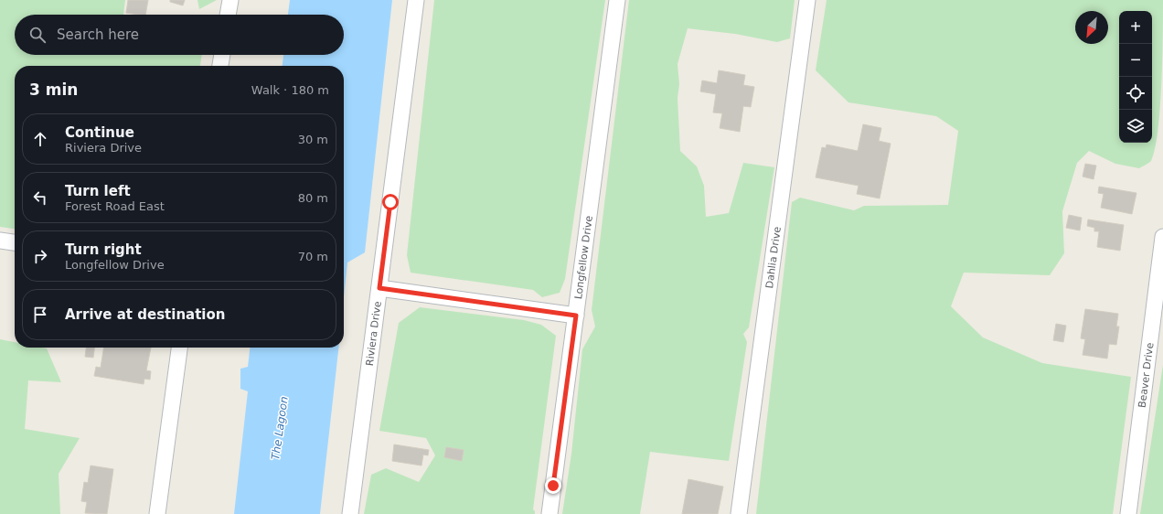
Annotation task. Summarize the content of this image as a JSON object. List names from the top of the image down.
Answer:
{
  "streets": {
    "street": [
      "Longfellow Drive",
      "Dahlia Drive",
      "Riviera Drive",
      "Beaver Drive"
    ]
  },
  "water": ["The Lagoon"],
  "north": "bottom left",
  "page": {
    "map_buttons": ["+", "−"],
    "search": "Search here",
    "heading": ["3 min", "Walk · 180 m"],
    "list": [
      ["Continue", "Riviera Drive", "30 m"],
      ["Turn left", "Forest Road East", "80 m"],
      ["Turn right", "Longfellow Drive", "70 m"],
      "Arrive at destination"
    ]
  }
}
